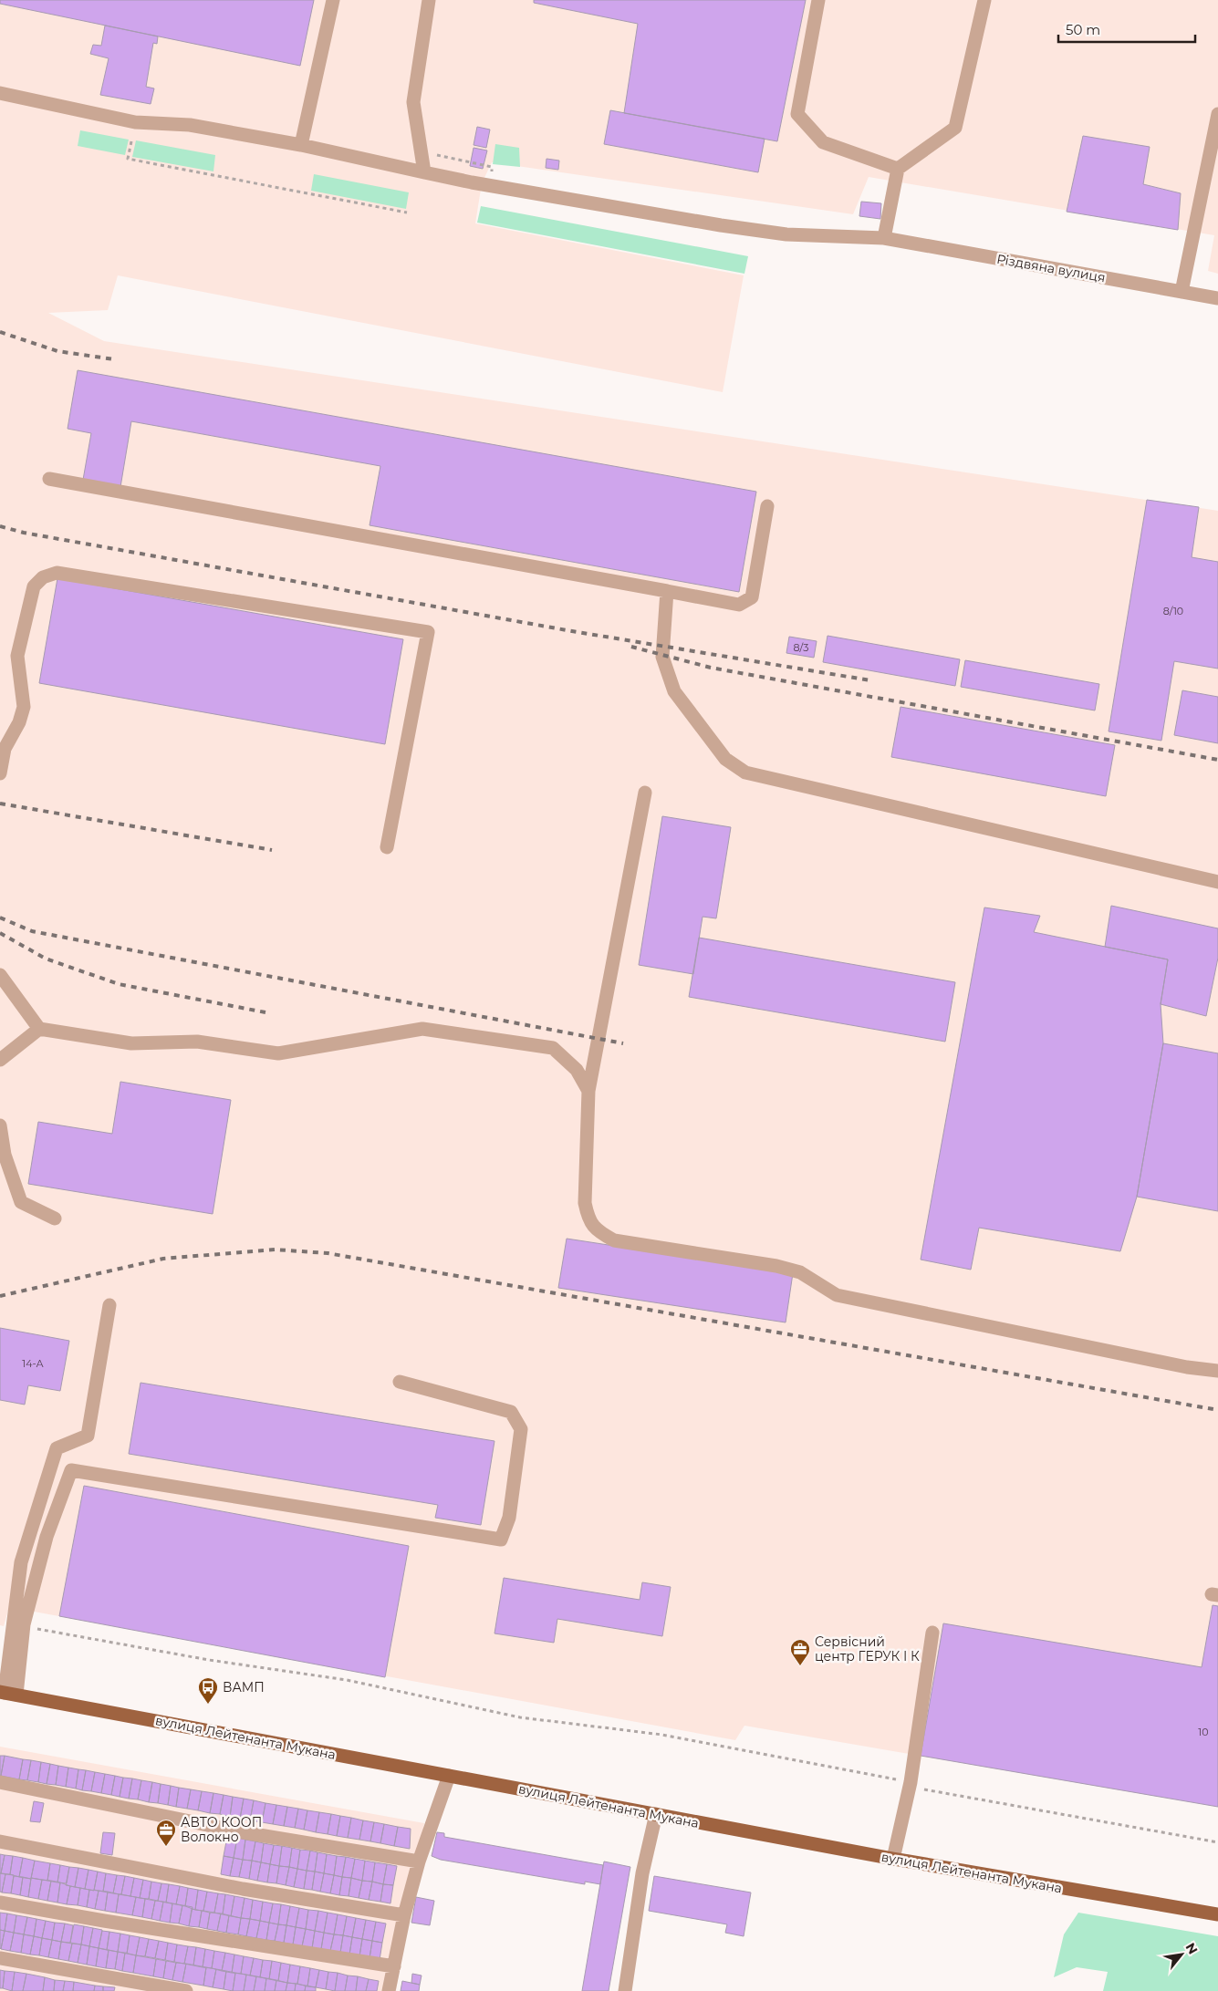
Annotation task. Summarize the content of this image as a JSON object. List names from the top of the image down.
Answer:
{
  "streets": {
    "main road": ["вулиця Лейтенанта Мукана"],
    "street": ["Різдвяна вулиця"]
  },
  "places": {
    "office": ["Сервісний центр ГЕРУК І К", "АВТО КООП Волокно"],
    "bus stop": ["ВАМП"]
  },
  "house_numbers": [
    "8/10",
    "8/3",
    "14-А",
    "10"
  ],
  "scale_bar": "50 m",
  "north": "top right"
}
